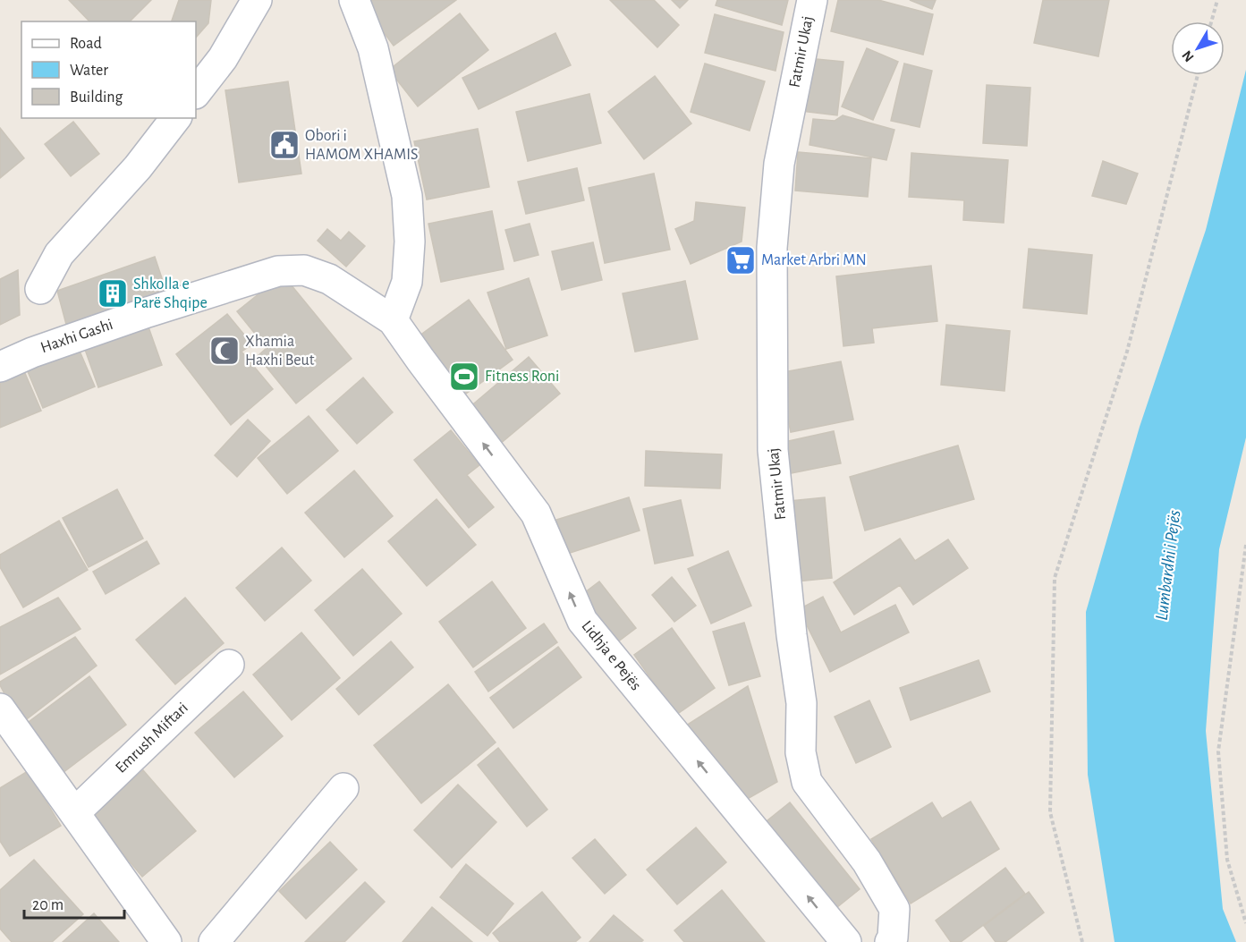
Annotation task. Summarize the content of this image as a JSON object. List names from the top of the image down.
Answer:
{
  "streets": {
    "street": [
      "Fatmir Ukaj",
      "Haxhi Gashi",
      "Lidhja e Pejës",
      "Emrush Miftari"
    ]
  },
  "crossings": [
    ["Haxhi Gashi", "Lidhja e Pejës"]
  ],
  "one_way": ["Lidhja e Pejës"],
  "water": ["Lumbardhi i Pejës"],
  "places": {
    "public building": ["Obori i HAMOM XHAMIS"],
    "supermarket": ["Market Arbri MN"],
    "building": ["Shkolla e Parë Shqipe"],
    "mosque": ["Xhamia Haxhi Beut"],
    "sports": ["Fitness Roni"]
  },
  "legend": ["Road", "Water", "Building"],
  "scale_bar": "20 m",
  "north": "bottom left"
}
